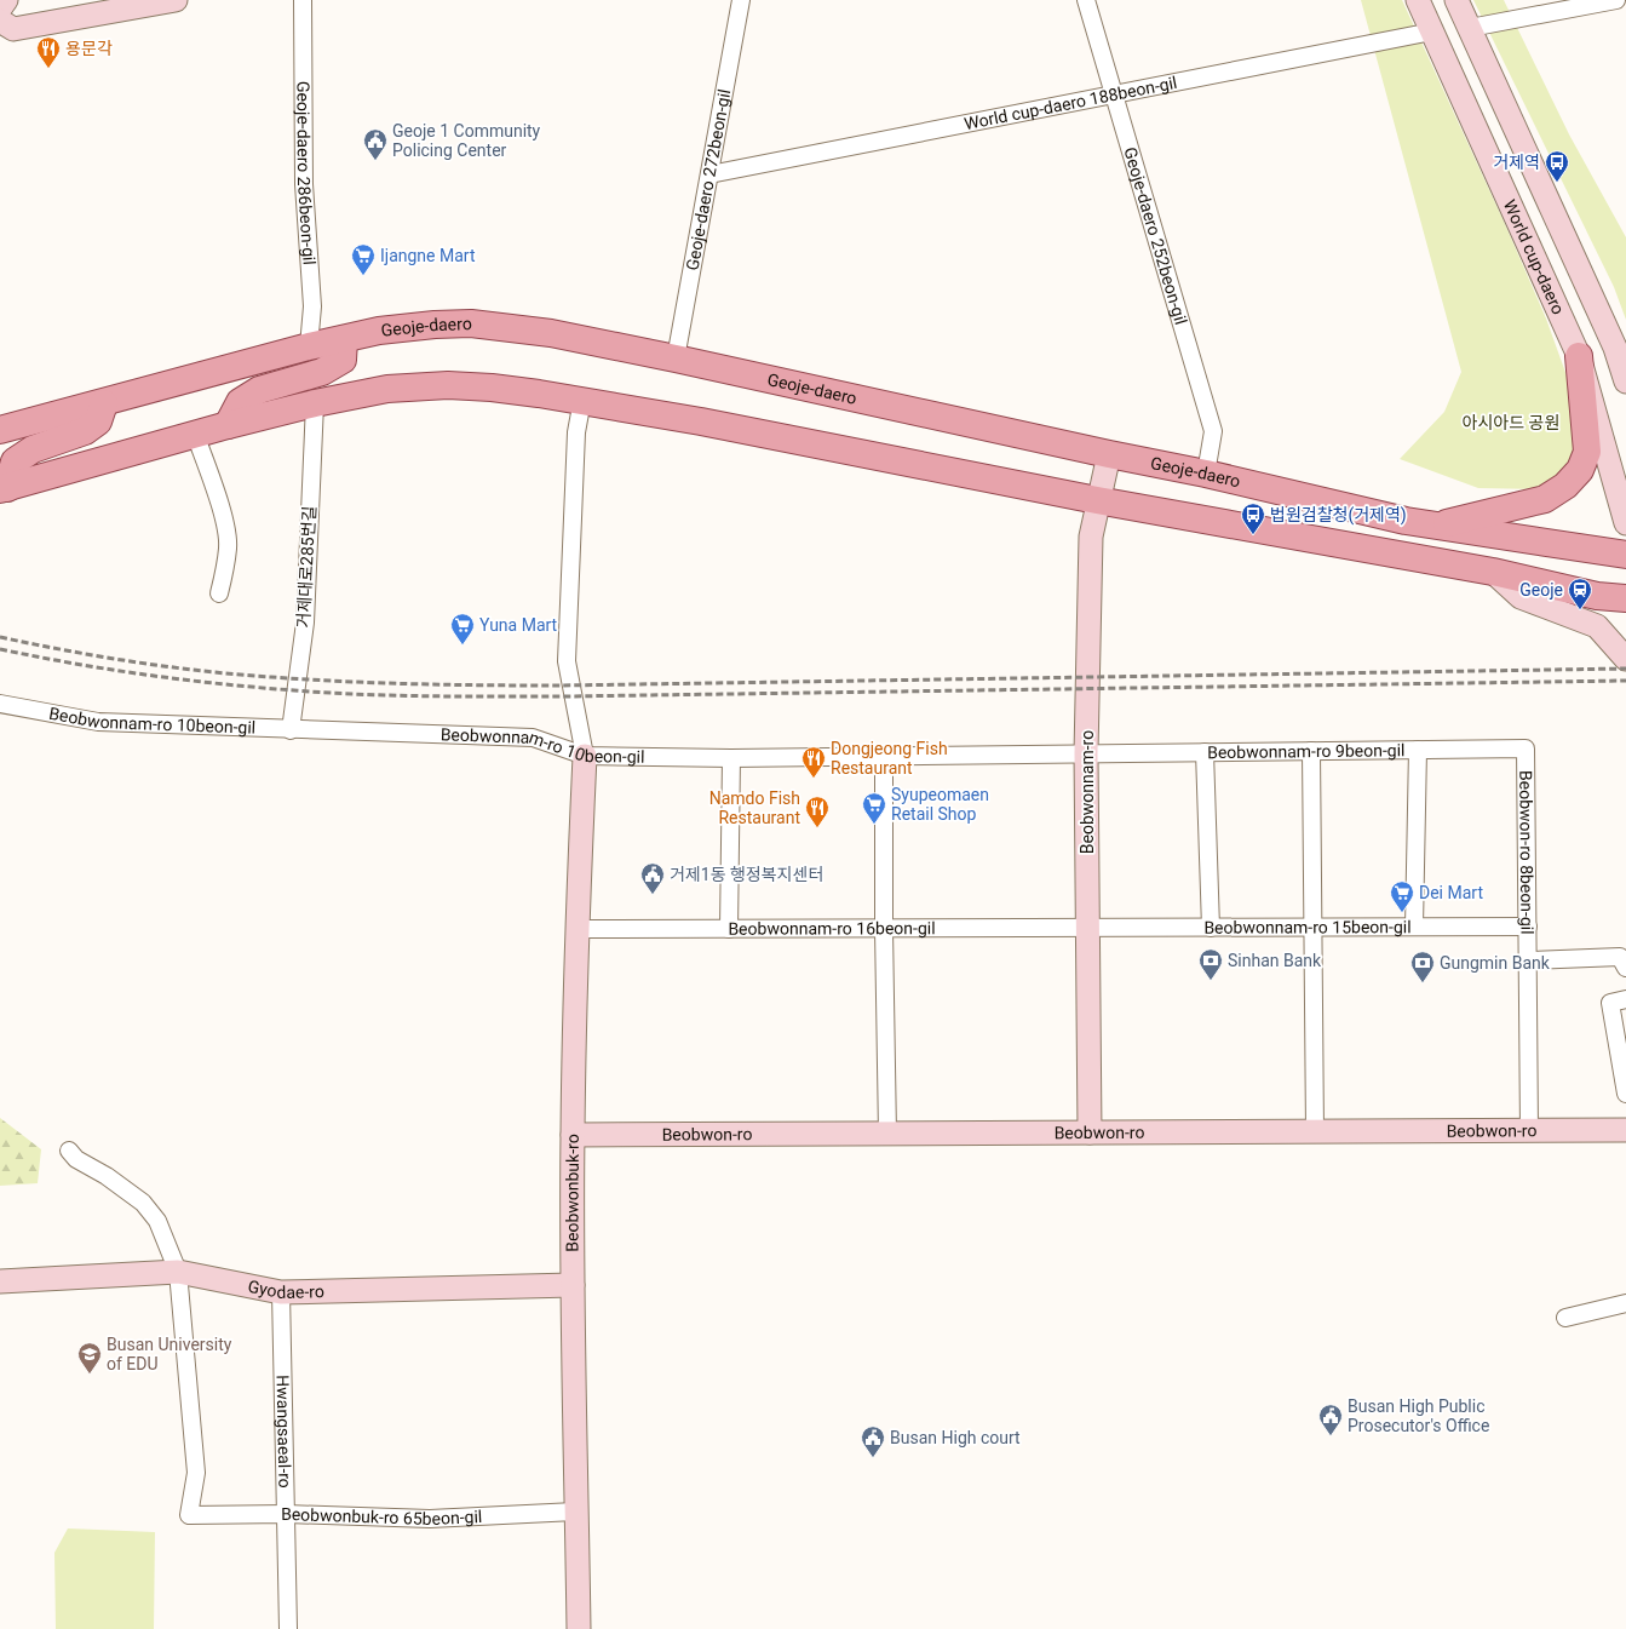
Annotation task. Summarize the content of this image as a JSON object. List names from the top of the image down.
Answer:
{
  "streets": {
    "main road": [
      "World cup-daero",
      "Geoje-daero",
      "Beobwonnam-ro",
      "Beobwon-ro",
      "Beobwonbuk-ro",
      "Gyodae-ro"
    ],
    "street": [
      "World cup-daero 188beon-gil",
      "Geoje-daero 286beon-gil",
      "Geoje-daero 272beon-gil",
      "Geoje-daero 252beon-gil",
      "거제대로285번길",
      "Beobwonnam-ro 10beon-gil",
      "Beobwonnam-ro 9beon-gil",
      "Beobwon-ro 8beon-gil",
      "Beobwonnam-ro 15beon-gil",
      "Beobwonnam-ro 16beon-gil",
      "Hwangsaeal-ro",
      "Beobwonbuk-ro 65beon-gil"
    ]
  },
  "crossings": [
    ["World cup-daero 188beon-gil", "Geoje-daero 272beon-gil"],
    ["World cup-daero 188beon-gil", "Geoje-daero 252beon-gil"],
    ["World cup-daero 188beon-gil", "World cup-daero"],
    ["Geoje-daero 286beon-gil", "Geoje-daero"],
    ["Geoje-daero 272beon-gil", "Geoje-daero"],
    ["Geoje-daero 252beon-gil", "Geoje-daero"],
    ["Geoje-daero", "Beobwonnam-ro"],
    ["거제대로285번길", "Beobwonnam-ro 10beon-gil"],
    ["Beobwonnam-ro 10beon-gil", "Beobwonnam-ro 9beon-gil"],
    ["Beobwonnam-ro 10beon-gil", "Beobwonnam-ro"],
    ["Beobwonnam-ro 10beon-gil", "Beobwonbuk-ro"],
    ["Beobwonnam-ro 9beon-gil", "Beobwonnam-ro"],
    ["Beobwonnam-ro 9beon-gil", "Beobwon-ro 8beon-gil"],
    ["Beobwonnam-ro", "Beobwonnam-ro 15beon-gil"],
    ["Beobwonnam-ro", "Beobwonnam-ro 16beon-gil"],
    ["Beobwonnam-ro", "Beobwon-ro"],
    ["Beobwon-ro 8beon-gil", "Beobwonnam-ro 15beon-gil"],
    ["Beobwon-ro 8beon-gil", "Beobwon-ro"],
    ["Beobwonnam-ro 15beon-gil", "Beobwonnam-ro 16beon-gil"],
    ["Beobwonnam-ro 16beon-gil", "Beobwonbuk-ro"],
    ["Beobwon-ro", "Beobwonbuk-ro"],
    ["Beobwonbuk-ro", "Gyodae-ro"],
    ["Beobwonbuk-ro", "Beobwonbuk-ro 65beon-gil"],
    ["Gyodae-ro", "Hwangsaeal-ro"],
    ["Gyodae-ro", "Beobwonbuk-ro 65beon-gil"],
    ["Hwangsaeal-ro", "Beobwonbuk-ro 65beon-gil"]
  ],
  "parks": ["아시아드 공원"],
  "places": {
    "restaurant": ["용문각", "Dongjeong Fish Restaurant", "Namdo Fish Restaurant"],
    "public building": [
      "Geoje 1 Community Policing Center",
      "거제1동 행정복지센터",
      "Busan High Public Prosecutor's Office",
      "Busan High court"
    ],
    "bus stop": ["거제역", "법원검찰청(거제역)"],
    "supermarket": [
      "Ijangne Mart",
      "Yuna Mart",
      "Syupeomaen Retail Shop",
      "Dei Mart"
    ],
    "station": ["Geoje"],
    "bank": ["Sinhan Bank", "Gungmin Bank"],
    "school or university": ["Busan University of EDU"]
  }
}
